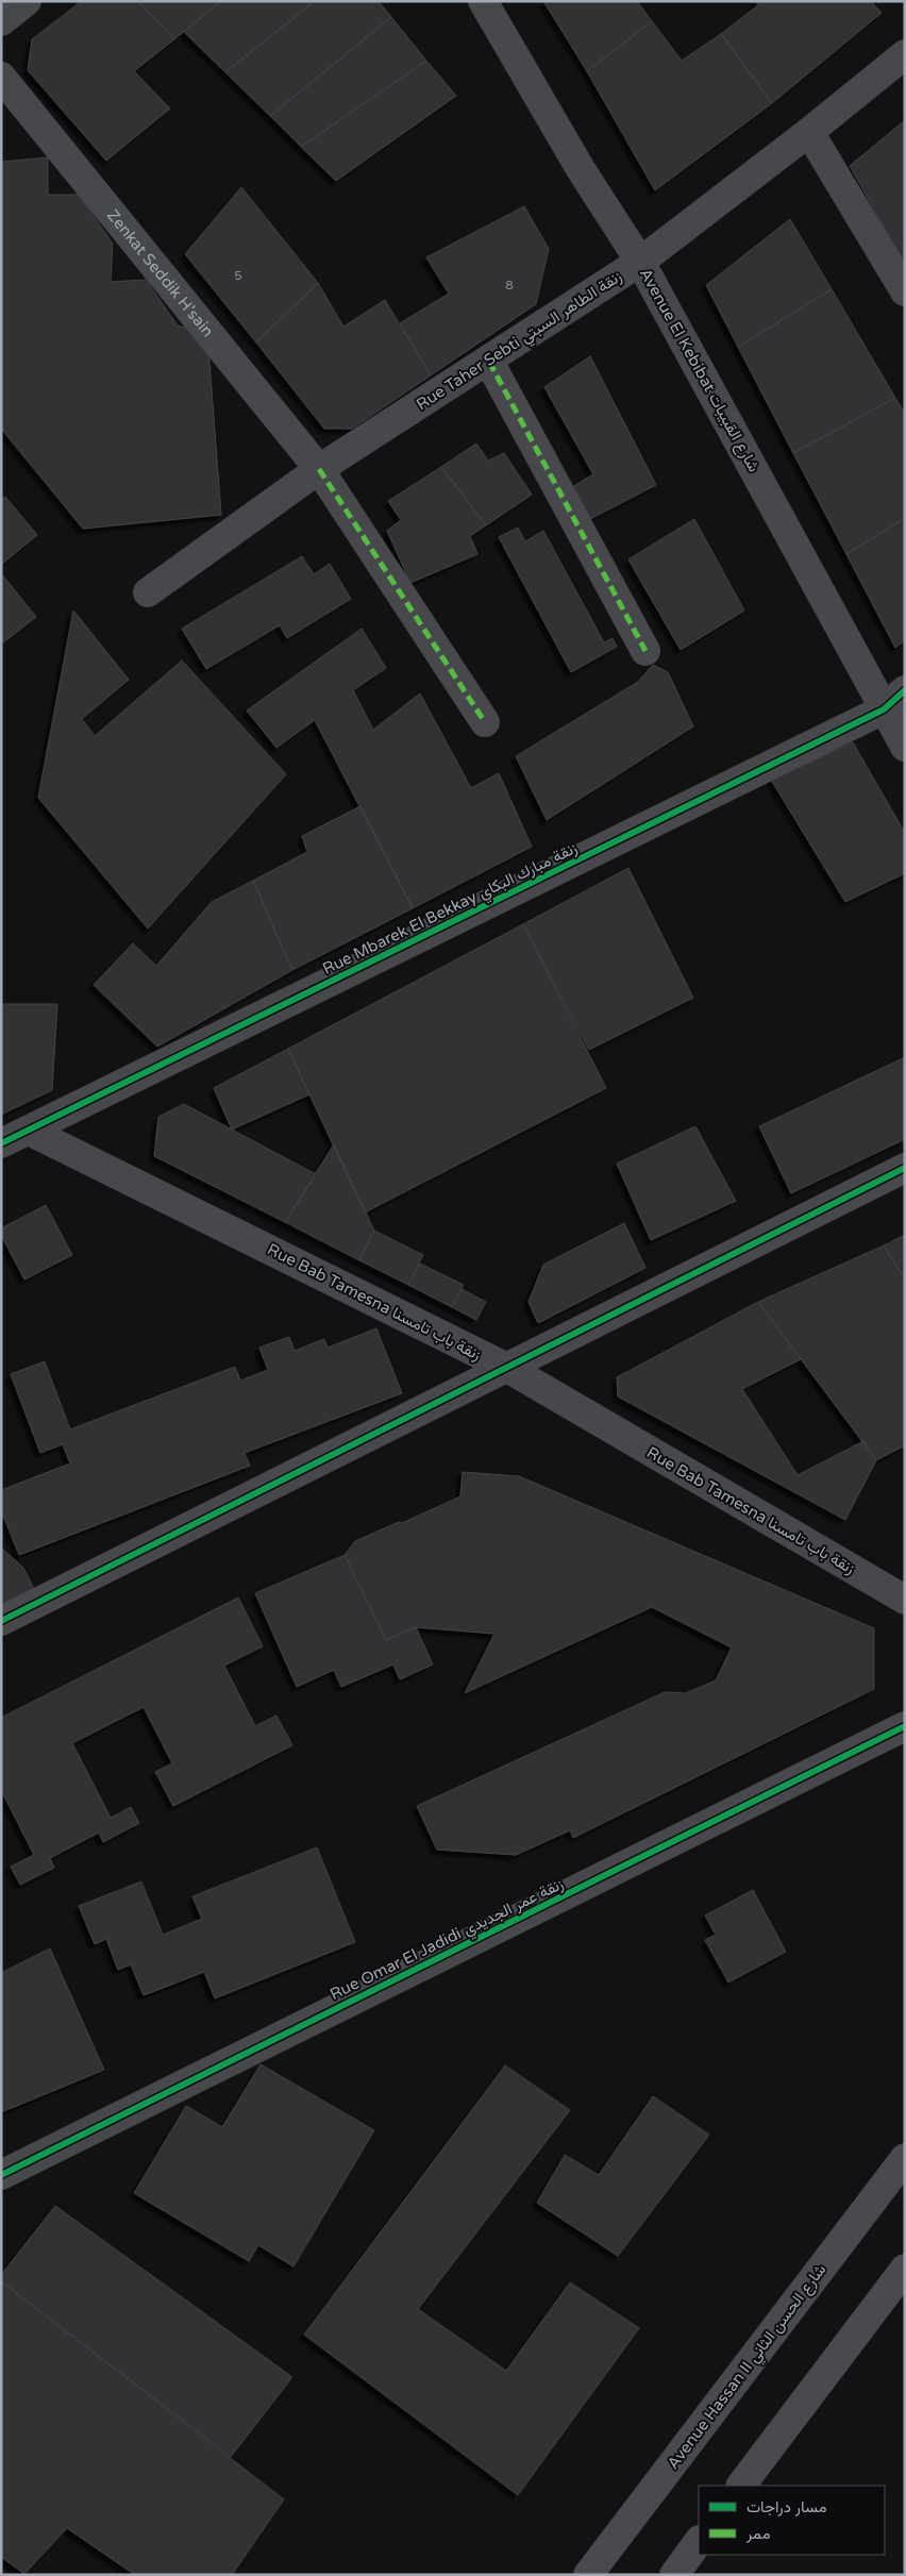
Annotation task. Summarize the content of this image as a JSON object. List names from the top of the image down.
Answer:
{
  "streets": {
    "main road": ["Avenue Hassan II شارع الحسن الثاني"],
    "street": [
      "Zenkat Seddik H'sain",
      "Rue Taher Sebti زنقة الطاهر السبتي",
      "Avenue El Kebibat شارع القبيبات",
      "Rue Mbarek El Bekkay زنقة مبارك البكاي",
      "Rue Bab Tamesna زنقة باب تامسنا",
      "Rue Omar El Jadidi زنقة عمر الجديدي"
    ]
  },
  "crossings": [
    ["Zenkat Seddik H'sain", "Rue Taher Sebti زنقة الطاهر السبتي"],
    ["Rue Taher Sebti زنقة الطاهر السبتي", "Avenue El Kebibat شارع القبيبات"],
    ["Avenue El Kebibat شارع القبيبات", "Rue Mbarek El Bekkay زنقة مبارك البكاي"],
    ["Rue Mbarek El Bekkay زنقة مبارك البكاي", "Rue Bab Tamesna زنقة باب تامسنا"]
  ],
  "house_numbers": ["5", "8"],
  "legend": ["مسار دراجات", "ممر"]
}
